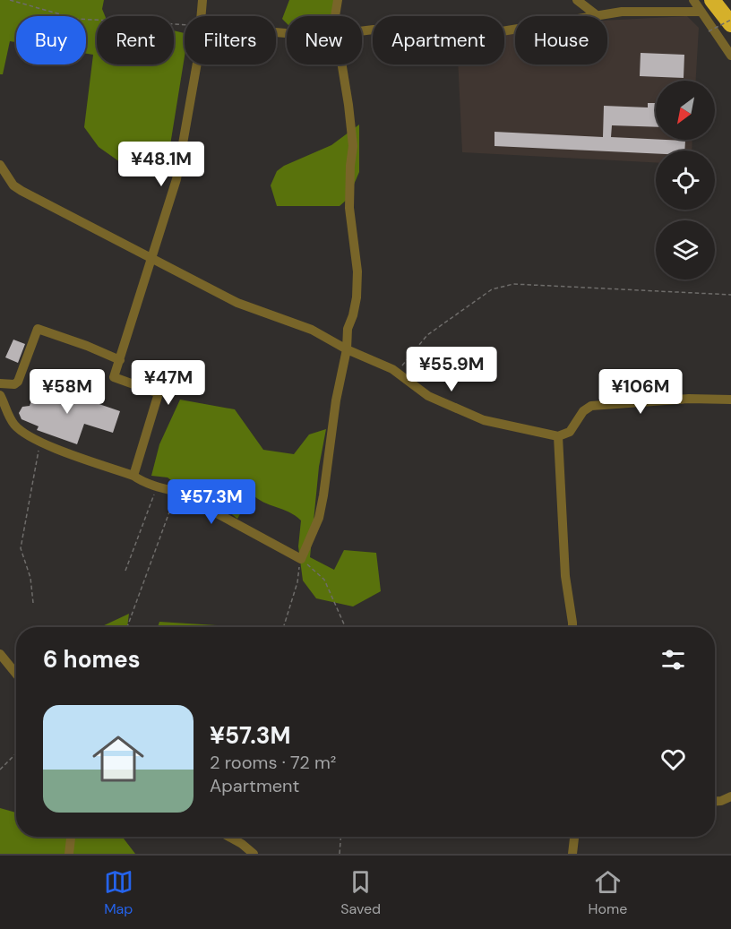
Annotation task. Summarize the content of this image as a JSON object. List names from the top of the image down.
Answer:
{
  "north": "bottom left",
  "page": {
    "chip": [
      "Buy",
      "Rent",
      "Filters",
      "New",
      "Apartment",
      "House"
    ],
    "price": [
      "¥48.1M",
      "¥55.9M",
      "¥47M",
      "¥58M",
      "¥106M",
      "¥57.3M"
    ],
    "heading": "6 homes",
    "list": [
      {
        "name": "¥57.3M",
        "note": "2 rooms · 72 m² · Apartment"
      }
    ],
    "tabs": ["Map", "Saved", "Home"]
  }
}
